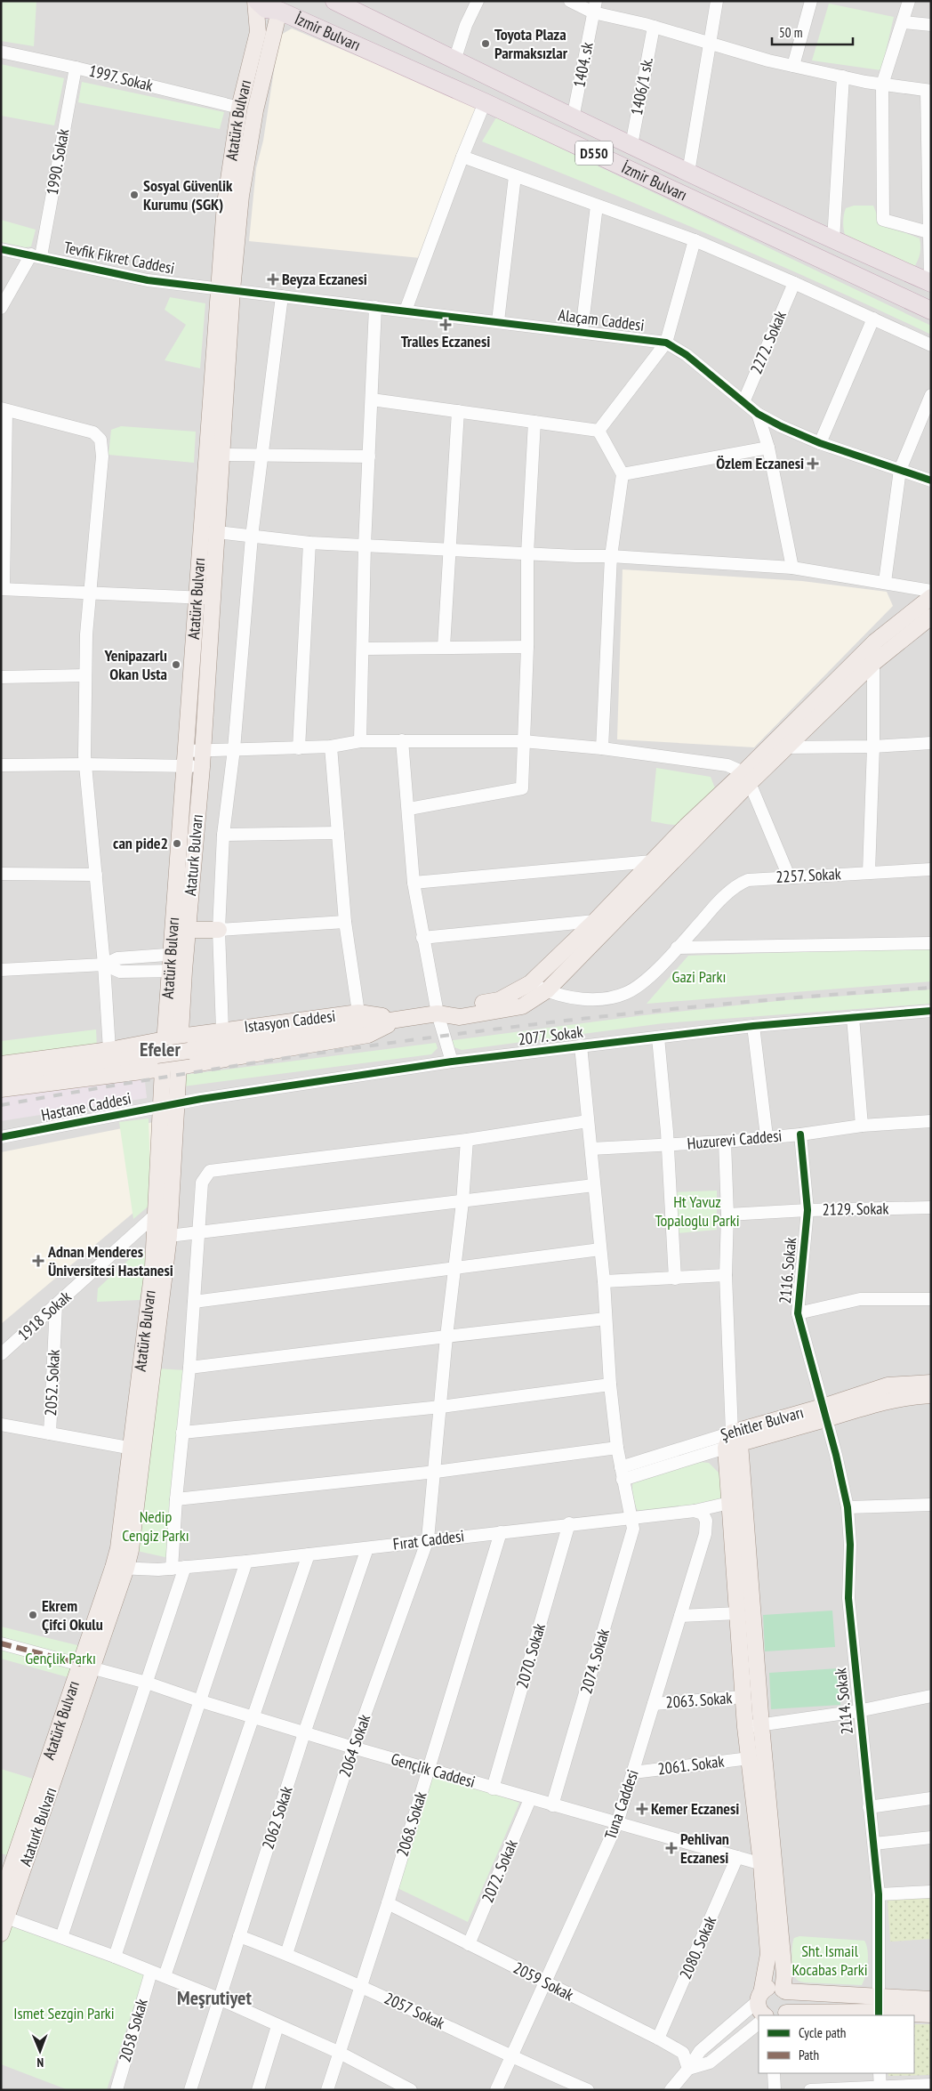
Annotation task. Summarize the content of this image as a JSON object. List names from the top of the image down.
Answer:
{
  "streets": {
    "highway": ["İzmir Bulvarı", "D550"],
    "main road": [
      "Atatürk Bulvarı",
      "Ataturk Bulvarı",
      "Istasyon Caddesi",
      "Şehitler Bulvarı"
    ],
    "street": [
      "1404. sk",
      "1997. Sokak",
      "1406/1 sk.",
      "1990. Sokak",
      "Tevfik Fikret Caddesi",
      "Alaçam Caddesi",
      "2272. Sokak",
      "2257. Sokak",
      "2077. Sokak",
      "Hastane Caddesi",
      "Huzurevi Caddesi",
      "2129. Sokak",
      "2116. Sokak",
      "1918 Sokak",
      "2052. Sokak",
      "Fırat Caddesi",
      "2070. Sokak",
      "2074. Sokak",
      "2063. Sokak",
      "2114. Sokak",
      "2064 Sokak",
      "2061. Sokak",
      "Gençlik Caddesi",
      "Tuna Caddesi",
      "2062 Sokak",
      "2068. Sokak",
      "2072. Sokak",
      "2080. Sokak",
      "2059 Sokak",
      "2057 Sokak",
      "2058 Sokak"
    ]
  },
  "crossings": [
    ["İzmir Bulvarı", "1404. sk"],
    ["İzmir Bulvarı", "1406/1 sk."],
    ["İzmir Bulvarı", "Atatürk Bulvarı"],
    ["1997. Sokak", "Atatürk Bulvarı"],
    ["1997. Sokak", "1990. Sokak"],
    ["Atatürk Bulvarı", "Tevfik Fikret Caddesi"],
    ["Atatürk Bulvarı", "Alaçam Caddesi"],
    ["Atatürk Bulvarı", "Ataturk Bulvarı"],
    ["Atatürk Bulvarı", "2077. Sokak"],
    ["Atatürk Bulvarı", "Hastane Caddesi"],
    ["Atatürk Bulvarı", "1918 Sokak"],
    ["Atatürk Bulvarı", "Fırat Caddesi"],
    ["Atatürk Bulvarı", "Gençlik Caddesi"],
    ["1990. Sokak", "Tevfik Fikret Caddesi"],
    ["Tevfik Fikret Caddesi", "Alaçam Caddesi"],
    ["Alaçam Caddesi", "2272. Sokak"],
    ["Ataturk Bulvarı", "Istasyon Caddesi"],
    ["Ataturk Bulvarı", "Fırat Caddesi"],
    ["Ataturk Bulvarı", "Gençlik Caddesi"],
    ["2077. Sokak", "Hastane Caddesi"],
    ["2077. Sokak", "2074. Sokak"],
    ["Huzurevi Caddesi", "2116. Sokak"],
    ["Huzurevi Caddesi", "2074. Sokak"],
    ["2129. Sokak", "2116. Sokak"],
    ["2116. Sokak", "Şehitler Bulvarı"],
    ["2116. Sokak", "2114. Sokak"],
    ["1918 Sokak", "2052. Sokak"],
    ["Şehitler Bulvarı", "2074. Sokak"],
    ["Şehitler Bulvarı", "2114. Sokak"],
    ["Fırat Caddesi", "2070. Sokak"],
    ["Fırat Caddesi", "2074. Sokak"],
    ["Fırat Caddesi", "2064 Sokak"],
    ["Fırat Caddesi", "Tuna Caddesi"],
    ["Fırat Caddesi", "2062 Sokak"],
    ["Fırat Caddesi", "2068. Sokak"],
    ["2070. Sokak", "Gençlik Caddesi"],
    ["2074. Sokak", "Gençlik Caddesi"],
    ["2063. Sokak", "Tuna Caddesi"],
    ["2064 Sokak", "Gençlik Caddesi"],
    ["2064 Sokak", "2057 Sokak"],
    ["2061. Sokak", "Tuna Caddesi"],
    ["Gençlik Caddesi", "Tuna Caddesi"],
    ["Gençlik Caddesi", "2062 Sokak"],
    ["Gençlik Caddesi", "2068. Sokak"],
    ["Gençlik Caddesi", "2072. Sokak"],
    ["Gençlik Caddesi", "2080. Sokak"],
    ["Tuna Caddesi", "2059 Sokak"],
    ["Tuna Caddesi", "2057 Sokak"],
    ["2062 Sokak", "2057 Sokak"],
    ["2068. Sokak", "2059 Sokak"],
    ["2068. Sokak", "2057 Sokak"],
    ["2072. Sokak", "2059 Sokak"],
    ["2080. Sokak", "2059 Sokak"]
  ],
  "districts": ["Efeler", "Meşrutiyet"],
  "parks": [
    "Gazi Parkı",
    "Ht Yavuz Topaloglu Parki",
    "Nedip Cengiz Parkı",
    "Gençlik Parkı",
    "Sht. Ismail Kocabas Parki",
    "Ismet Sezgin Parki"
  ],
  "places": {
    "other": [
      "Toyota Plaza Parmaksızlar",
      "Sosyal Güvenlik Kurumu (SGK)",
      "Yenipazarlı Okan Usta",
      "can pide2",
      "Ekrem Çifci Okulu"
    ],
    "health": [
      "Beyza Eczanesi",
      "Tralles Eczanesi",
      "Özlem Eczanesi",
      "Adnan Menderes Üniversitesi Hastanesi",
      "Kemer Eczanesi",
      "Pehlivan Eczanesi"
    ]
  },
  "legend": ["Cycle path", "Path"],
  "scale_bar": "50 m",
  "north": "bottom"
}
